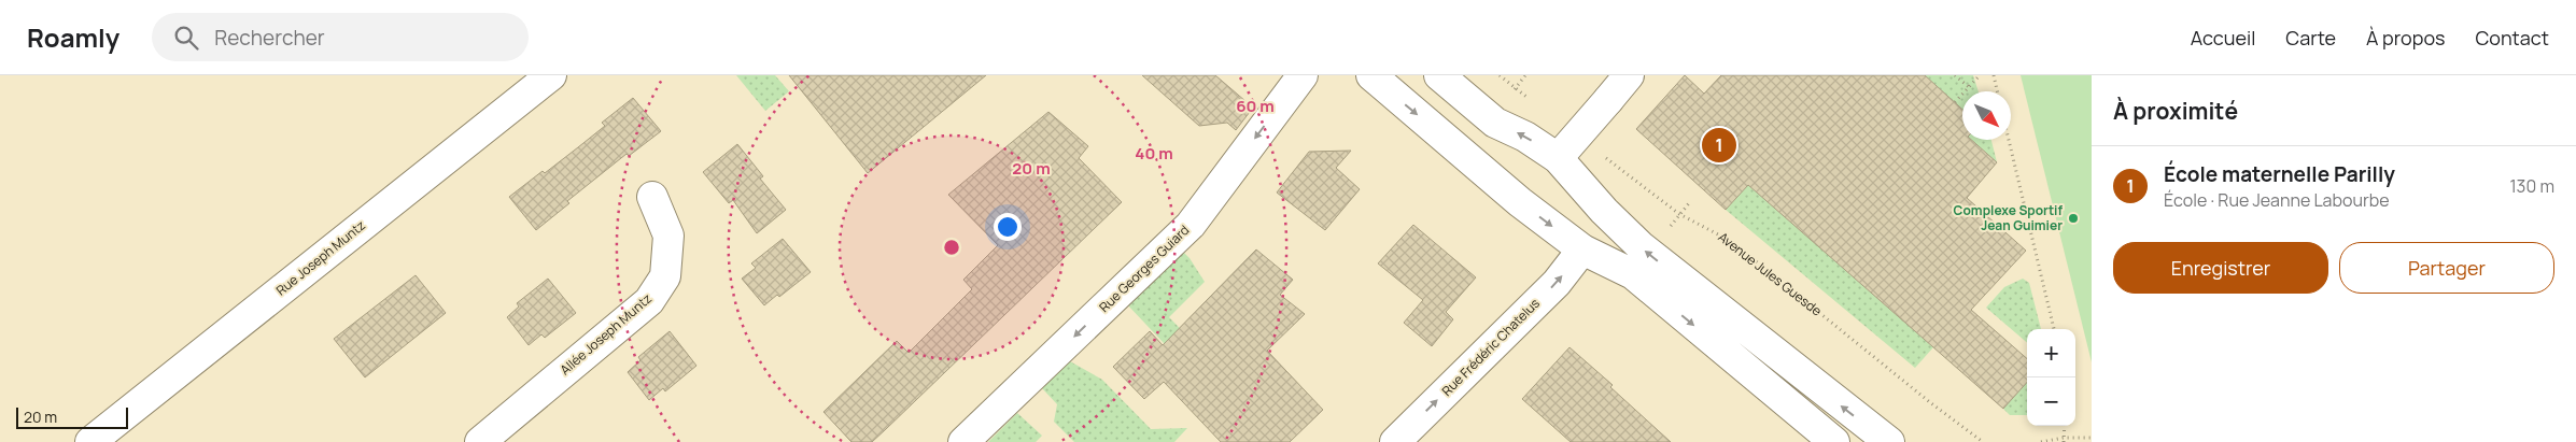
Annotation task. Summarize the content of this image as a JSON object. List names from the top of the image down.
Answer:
{
  "streets": {
    "street": [
      "Rue Joseph Muntz",
      "Rue Georges Guiard",
      "Allée Joseph Muntz",
      "Rue Frédéric Chatelus"
    ],
    "path": ["Avenue Jules Guesde"]
  },
  "one_way": ["Rue Georges Guiard", "Rue Frédéric Chatelus"],
  "places": ["Complexe Sportif Jean Guimier"],
  "scale_bar": "20 m",
  "north": "bottom right",
  "page": {
    "header": "Roamly",
    "search": "Rechercher",
    "nav": [
      "Accueil",
      "Carte",
      "À propos",
      "Contact"
    ],
    "heading": "À proximité",
    "pins": "1",
    "list": [
      {
        "mark": "1",
        "name": "École maternelle Parilly",
        "note": "École · Rue Jeanne Labourbe",
        "value": "130 m"
      }
    ],
    "buttons": ["Enregistrer", "Partager"],
    "map_buttons": ["+", "−"],
    "scale": "20 m"
  },
  "rings": ["60 m", "40 m", "20 m"]
}
